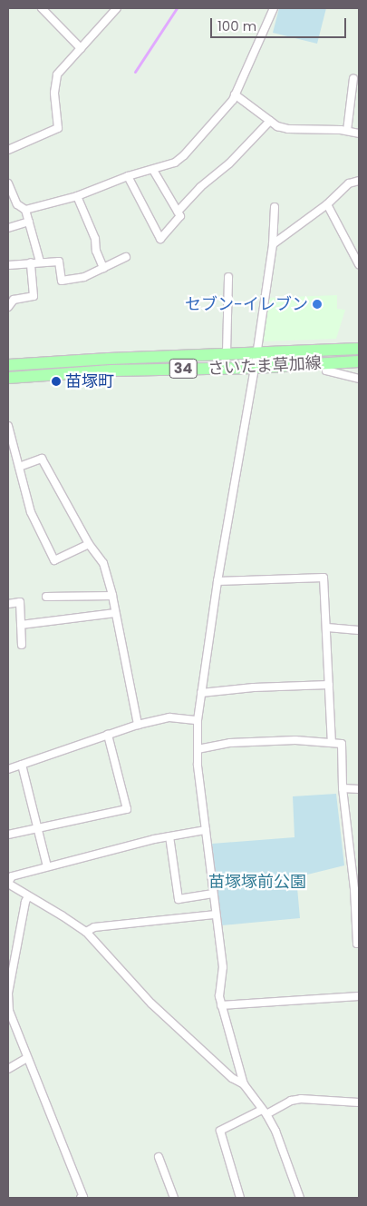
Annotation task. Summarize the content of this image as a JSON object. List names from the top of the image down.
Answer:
{
  "streets": {
    "main road": ["さいたま草加線", "34"]
  },
  "parks": ["苗塚塚前公園"],
  "places": ["セブン-イレブン", "苗塚町"],
  "scale_bar": "100 m"
}
